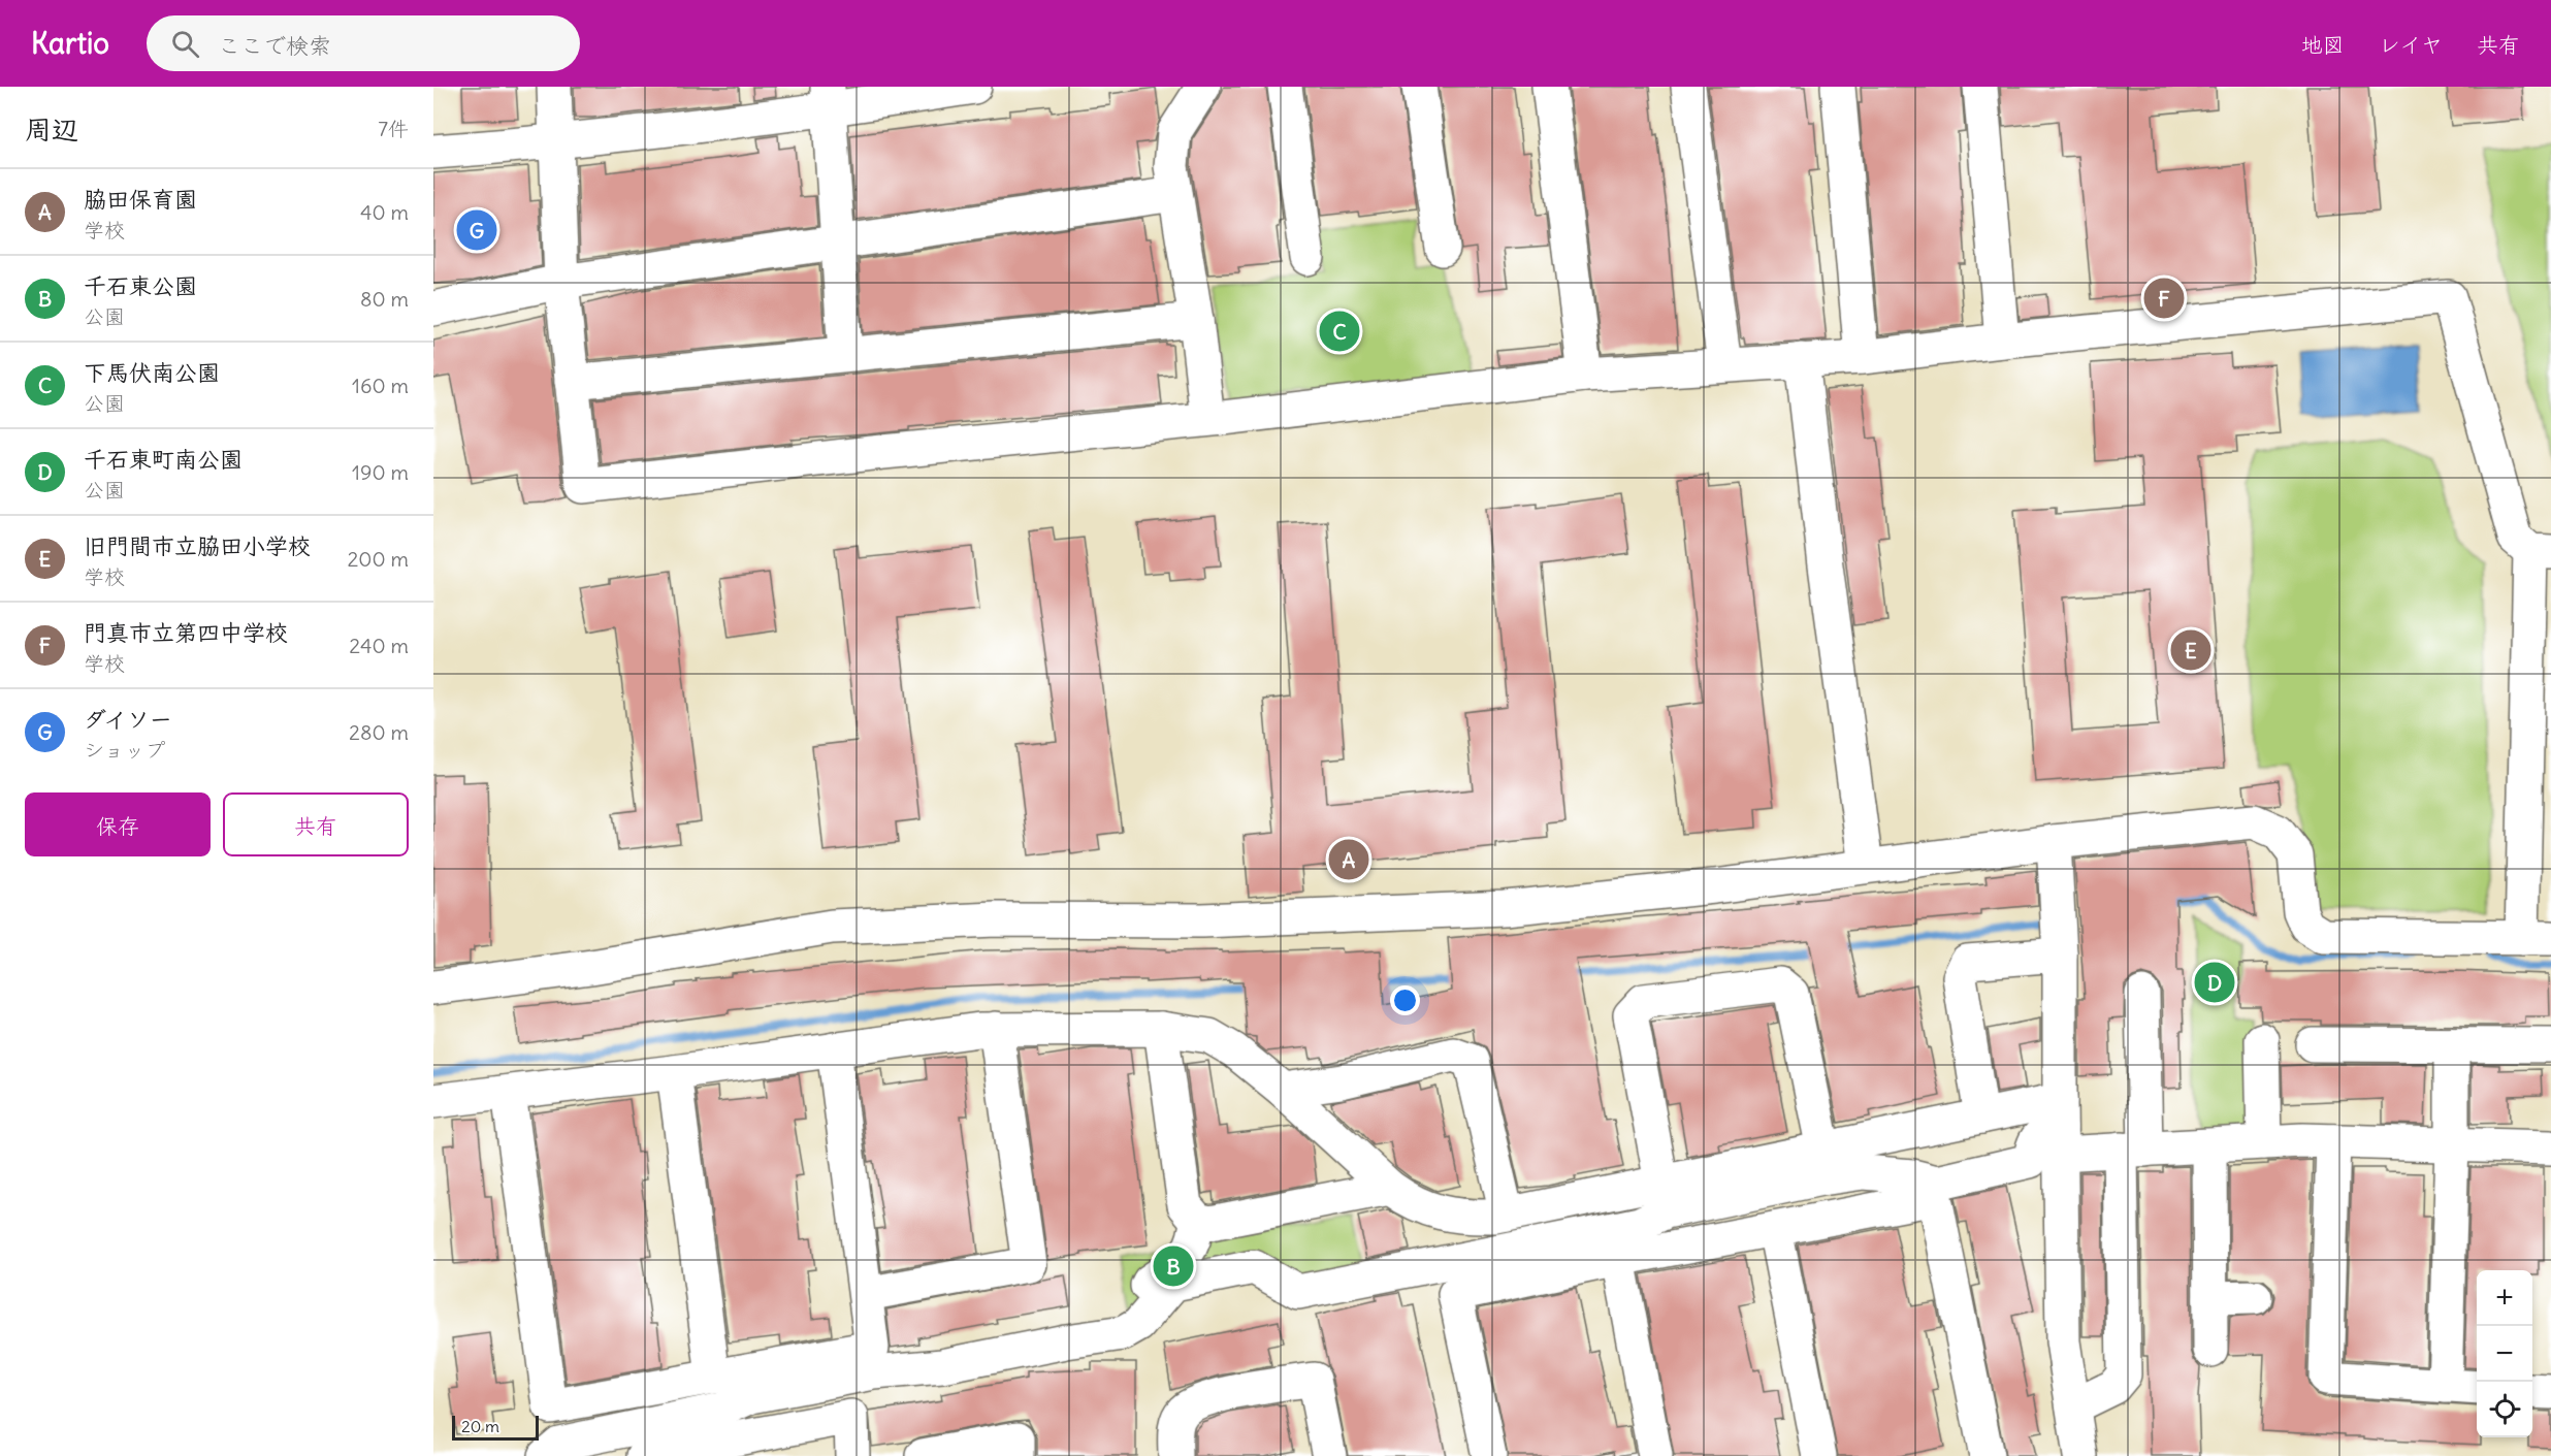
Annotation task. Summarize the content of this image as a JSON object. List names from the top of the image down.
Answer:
{
  "scale_bar": "20 m",
  "page": {
    "header": "Kartio",
    "search": "ここで検索",
    "nav": ["地図", "レイヤ", "共有"],
    "heading": ["周辺", "7件"],
    "list": [
      {
        "mark": "A",
        "name": "脇田保育園",
        "note": "学校",
        "value": "40 m"
      },
      {
        "mark": "B",
        "name": "千石東公園",
        "note": "公園",
        "value": "80 m"
      },
      {
        "mark": "C",
        "name": "下馬伏南公園",
        "note": "公園",
        "value": "160 m"
      },
      {
        "mark": "D",
        "name": "千石東町南公園",
        "note": "公園",
        "value": "190 m"
      },
      {
        "mark": "E",
        "name": "旧門間市立脇田小学校",
        "note": "学校",
        "value": "200 m"
      },
      {
        "mark": "F",
        "name": "門真市立第四中学校",
        "note": "学校",
        "value": "240 m"
      },
      {
        "mark": "G",
        "name": "ダイソー",
        "note": "ショップ",
        "value": "280 m"
      }
    ],
    "pins": [
      "G",
      "F",
      "C",
      "E",
      "A",
      "D",
      "B"
    ],
    "buttons": ["保存", "共有"],
    "map_buttons": ["+", "−"],
    "scale": "20 m"
  }
}
